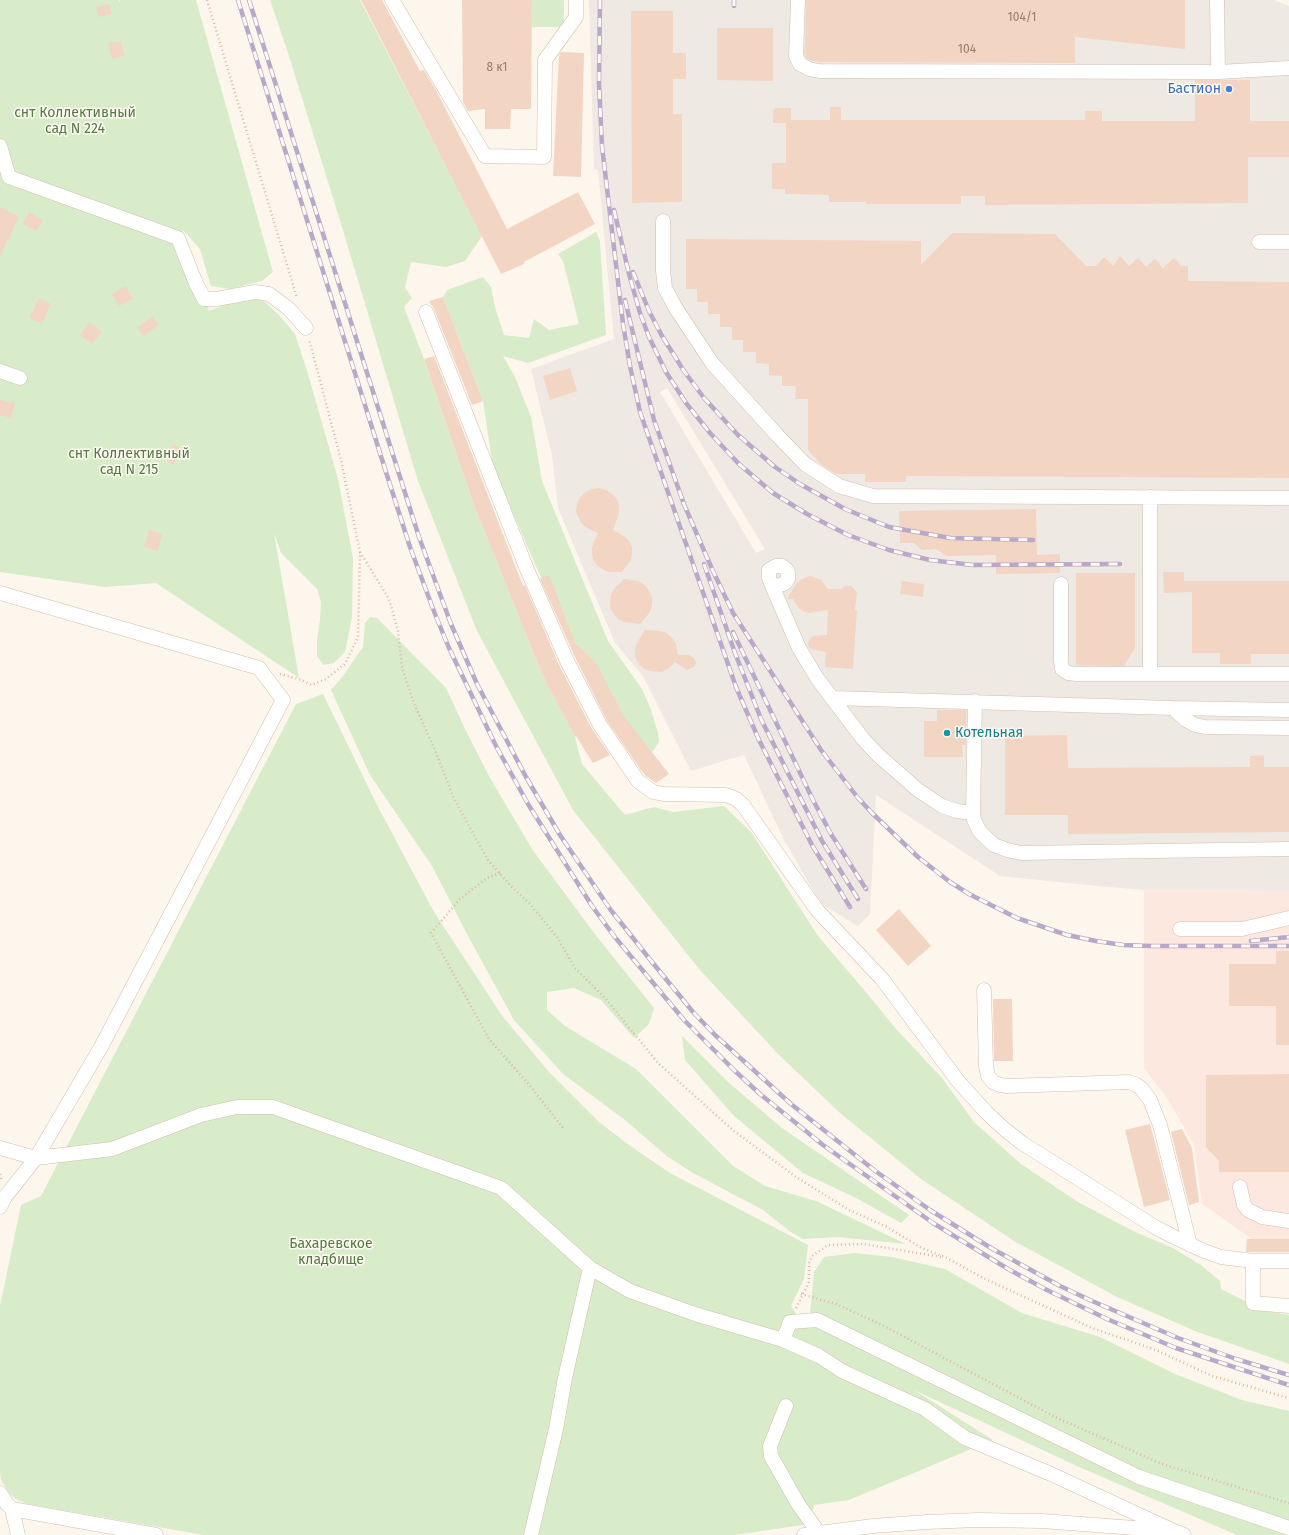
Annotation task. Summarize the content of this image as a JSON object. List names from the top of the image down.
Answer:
{
  "parks": ["снт Коллективный сад N 224", "снт Коллективный сад N 215", "Бахаревское кладбище"],
  "places": ["Бастион", "Котельная"],
  "house_numbers": ["104/1", "104", "8 к1"]
}
